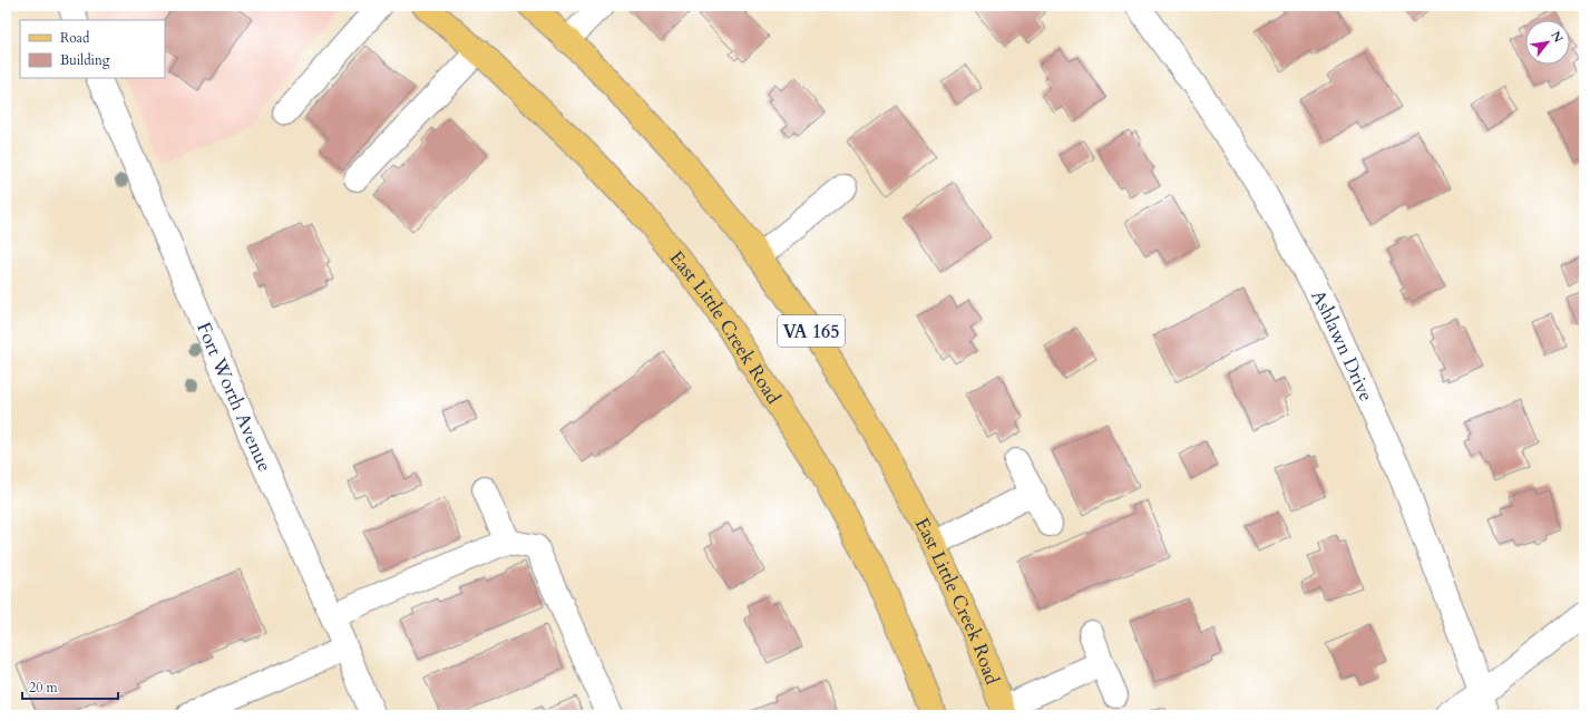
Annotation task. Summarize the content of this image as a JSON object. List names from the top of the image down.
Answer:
{
  "streets": {
    "main road": ["East Little Creek Road", "VA 165"],
    "street": ["Ashlawn Drive", "Fort Worth Avenue"]
  },
  "legend": ["Road", "Building"],
  "scale_bar": "20 m",
  "north": "top right"
}
